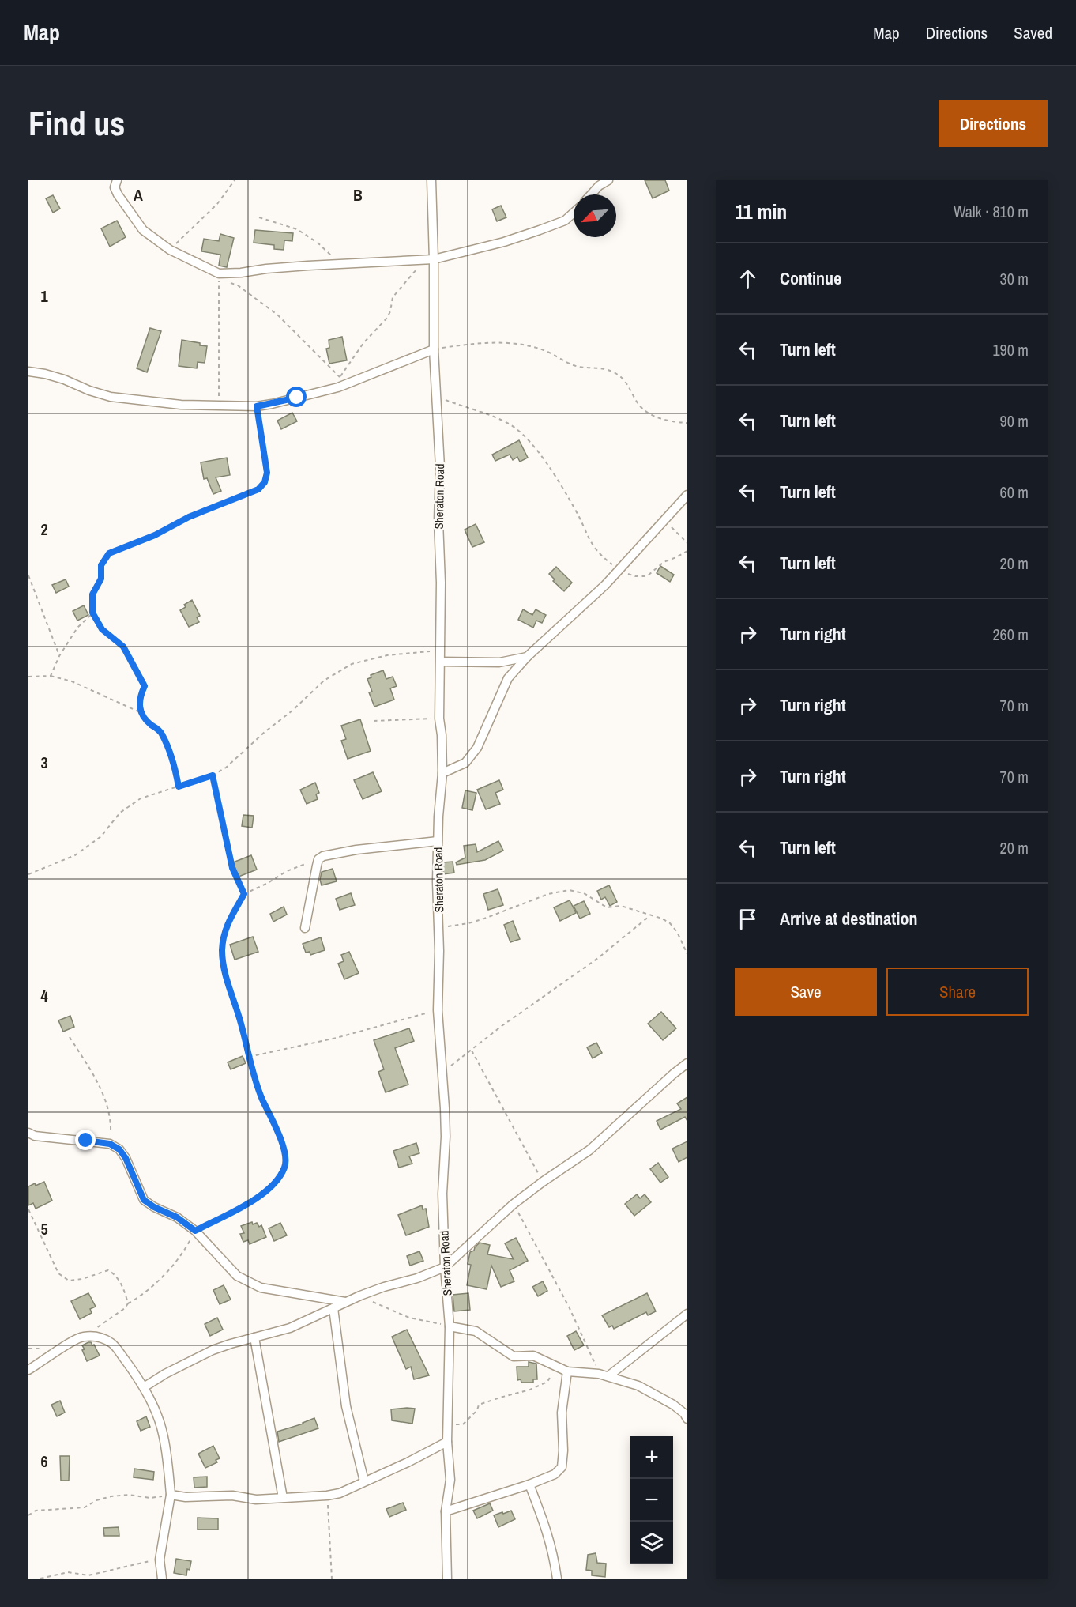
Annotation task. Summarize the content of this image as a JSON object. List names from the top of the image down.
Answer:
{
  "streets": {
    "street": ["Sheraton Road"]
  },
  "north": "bottom left",
  "page": {
    "header": "Map",
    "nav": ["Map", "Directions", "Saved"],
    "buttons": [
      "Directions",
      ["Save", "Share"]
    ],
    "title": "Find us",
    "heading": ["11 min", "Walk · 810 m"],
    "list": [
      ["Continue", "30 m"],
      ["Turn left", "190 m"],
      ["Turn left", "90 m"],
      ["Turn left", "60 m"],
      ["Turn left", "20 m"],
      ["Turn right", "260 m"],
      ["Turn right", "70 m"],
      ["Turn right", "70 m"],
      ["Turn left", "20 m"],
      "Arrive at destination"
    ],
    "map_buttons": ["+", "−"]
  },
  "grid": {
    "columns": ["A", "B"],
    "rows": [
      "1",
      "2",
      "3",
      "4",
      "5",
      "6"
    ]
  }
}
